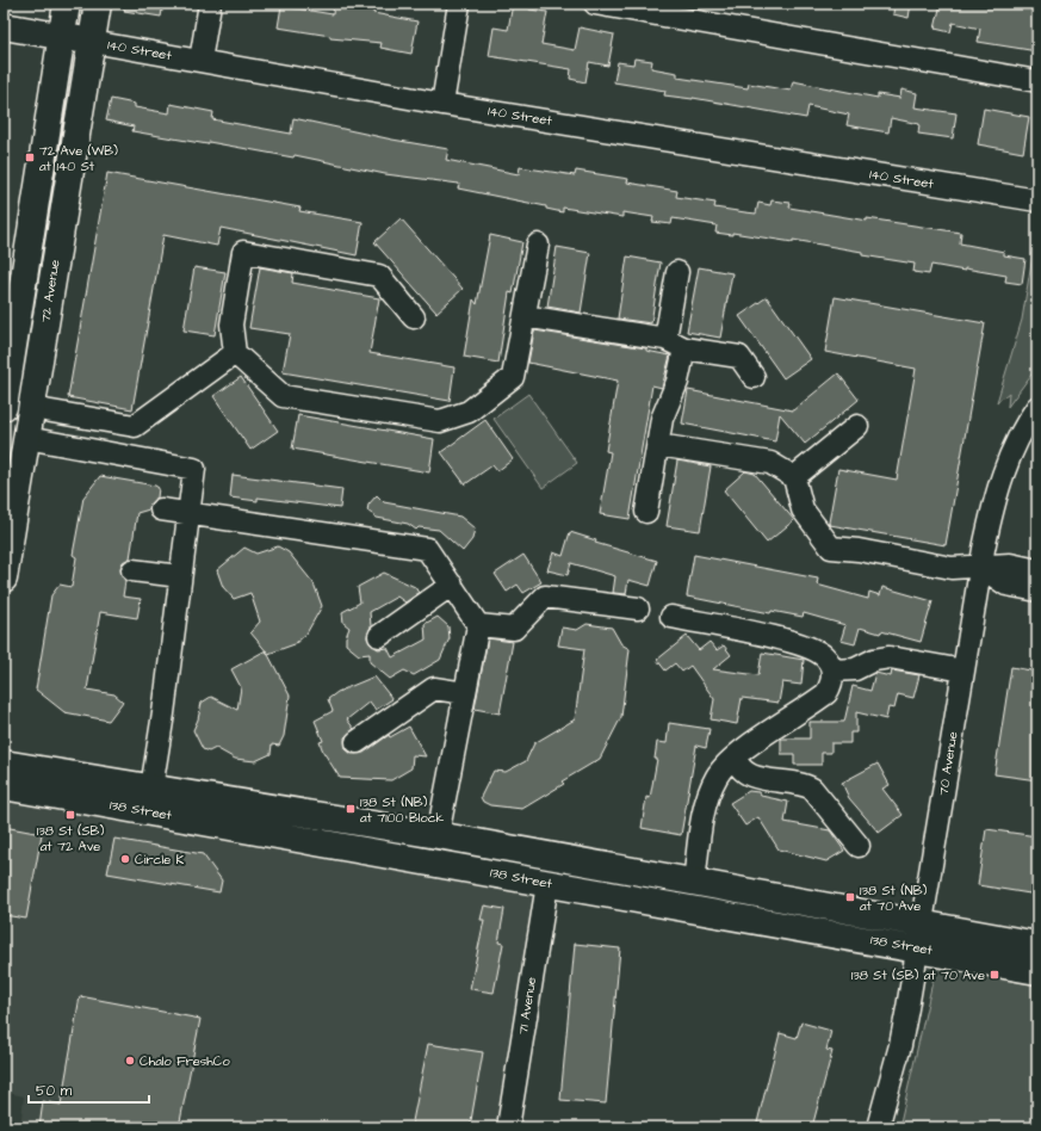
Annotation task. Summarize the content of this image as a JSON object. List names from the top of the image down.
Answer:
{
  "streets": {
    "main road": ["140 Street", "72 Avenue", "138 Street"],
    "street": ["70 Avenue", "71 Avenue"]
  },
  "crossings": [
    ["140 Street", "72 Avenue"],
    ["70 Avenue", "138 Street"],
    ["138 Street", "71 Avenue"]
  ],
  "places": {
    "transit": [
      "72 Ave (WB) at 140 St",
      "138 St (NB) at 7100 Block",
      "138 St (SB) at 72 Ave",
      "138 St (NB) at 70 Ave",
      "138 St (SB) at 70 Ave"
    ],
    "other": ["Circle K", "Chalo FreshCo"]
  },
  "scale_bar": "50 m"
}
